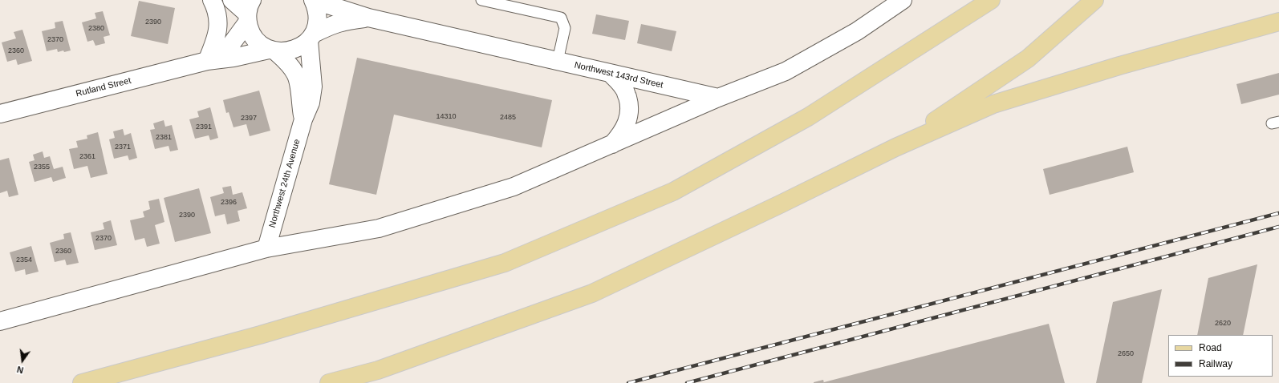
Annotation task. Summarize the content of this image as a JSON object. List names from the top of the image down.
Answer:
{
  "streets": {
    "street": ["Northwest 143rd Street", "Rutland Street", "Northwest 24th Avenue"]
  },
  "crossings": [
    ["Northwest 143rd Street", "Rutland Street"],
    ["Northwest 143rd Street", "Northwest 24th Avenue"],
    ["Rutland Street", "Northwest 24th Avenue"]
  ],
  "house_numbers": [
    "2390",
    "2380",
    "2370",
    "2360",
    "14310",
    "2485",
    "2397",
    "2391",
    "2381",
    "2371",
    "2361",
    "2355",
    "2396",
    "2390",
    "2370",
    "2360",
    "2354",
    "2620",
    "2650"
  ],
  "legend": ["Road", "Railway"],
  "north": "bottom"
}
